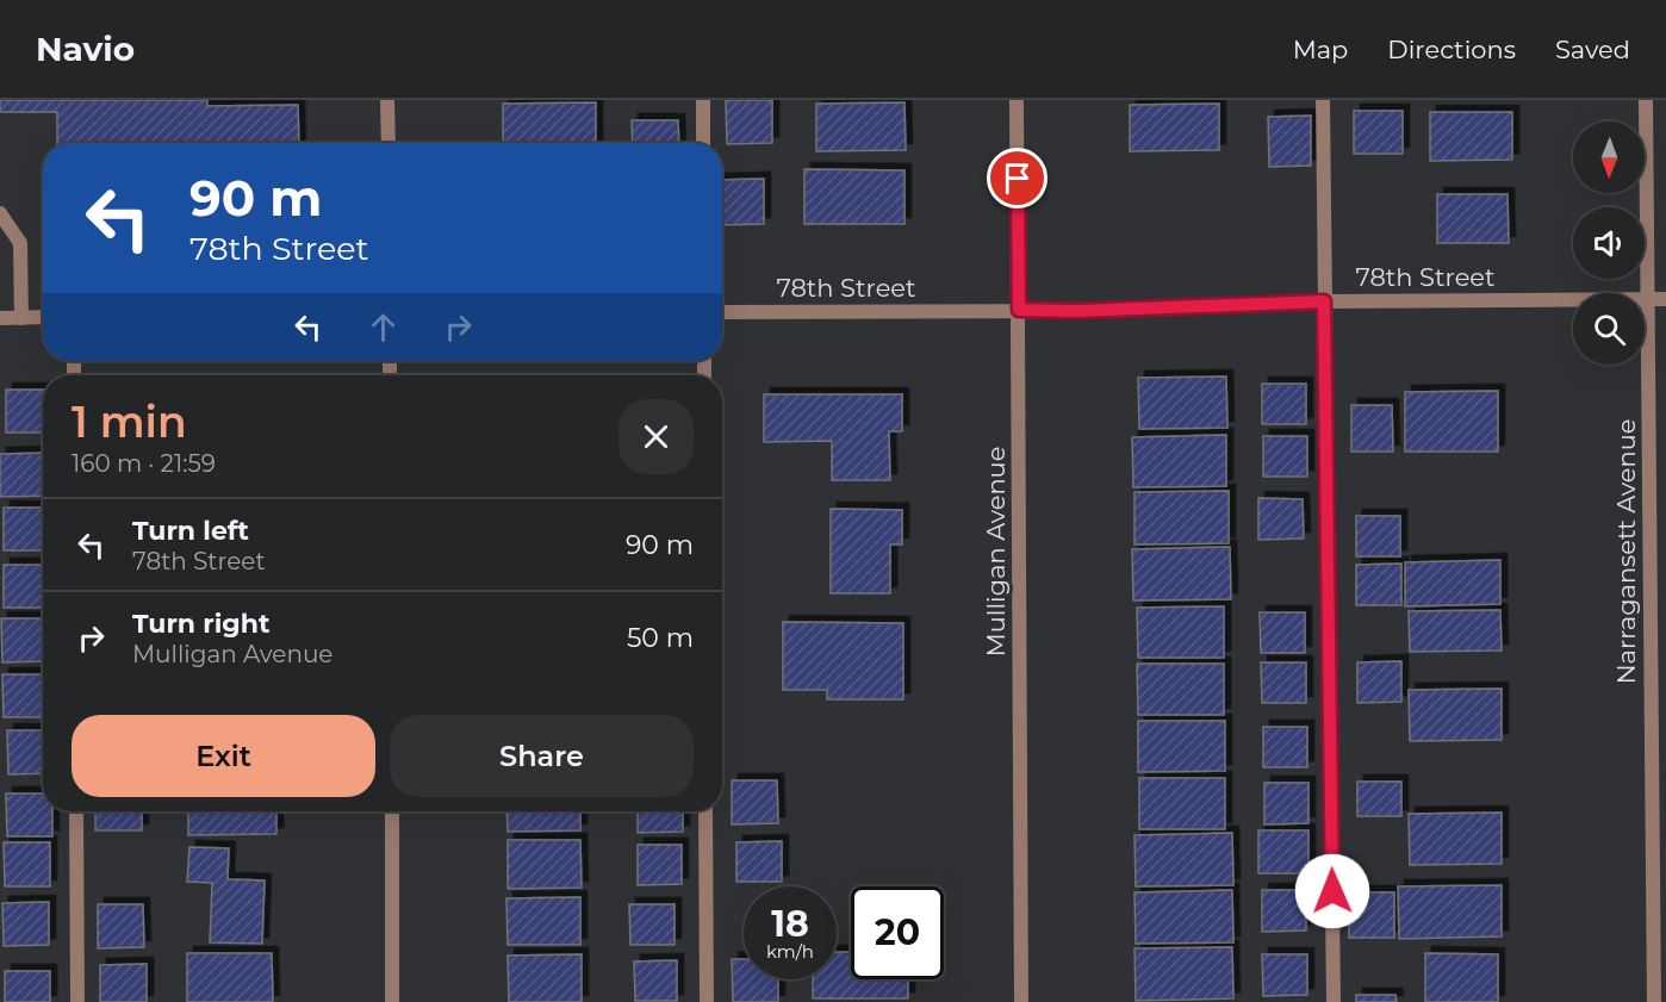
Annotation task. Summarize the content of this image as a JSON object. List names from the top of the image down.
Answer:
{
  "streets": {
    "street": ["78th Street", "Mulligan Avenue", "Narragansett Avenue"]
  },
  "crossings": [
    ["78th Street", "Mulligan Avenue"],
    ["78th Street", "Narragansett Avenue"]
  ],
  "north": "bottom",
  "page": {
    "header": "Navio",
    "nav": ["Map", "Directions", "Saved"],
    "turn": ["90 m", "78th Street"],
    "heading": ["1 min", "160 m · 21:59"],
    "list": [
      {
        "name": "Turn left",
        "note": "78th Street",
        "value": "90 m"
      },
      {
        "name": "Turn right",
        "note": "Mulligan Avenue",
        "value": "50 m"
      }
    ],
    "buttons": ["Exit", "Share"],
    "speed": "18 km/h",
    "limit": "20"
  }
}
